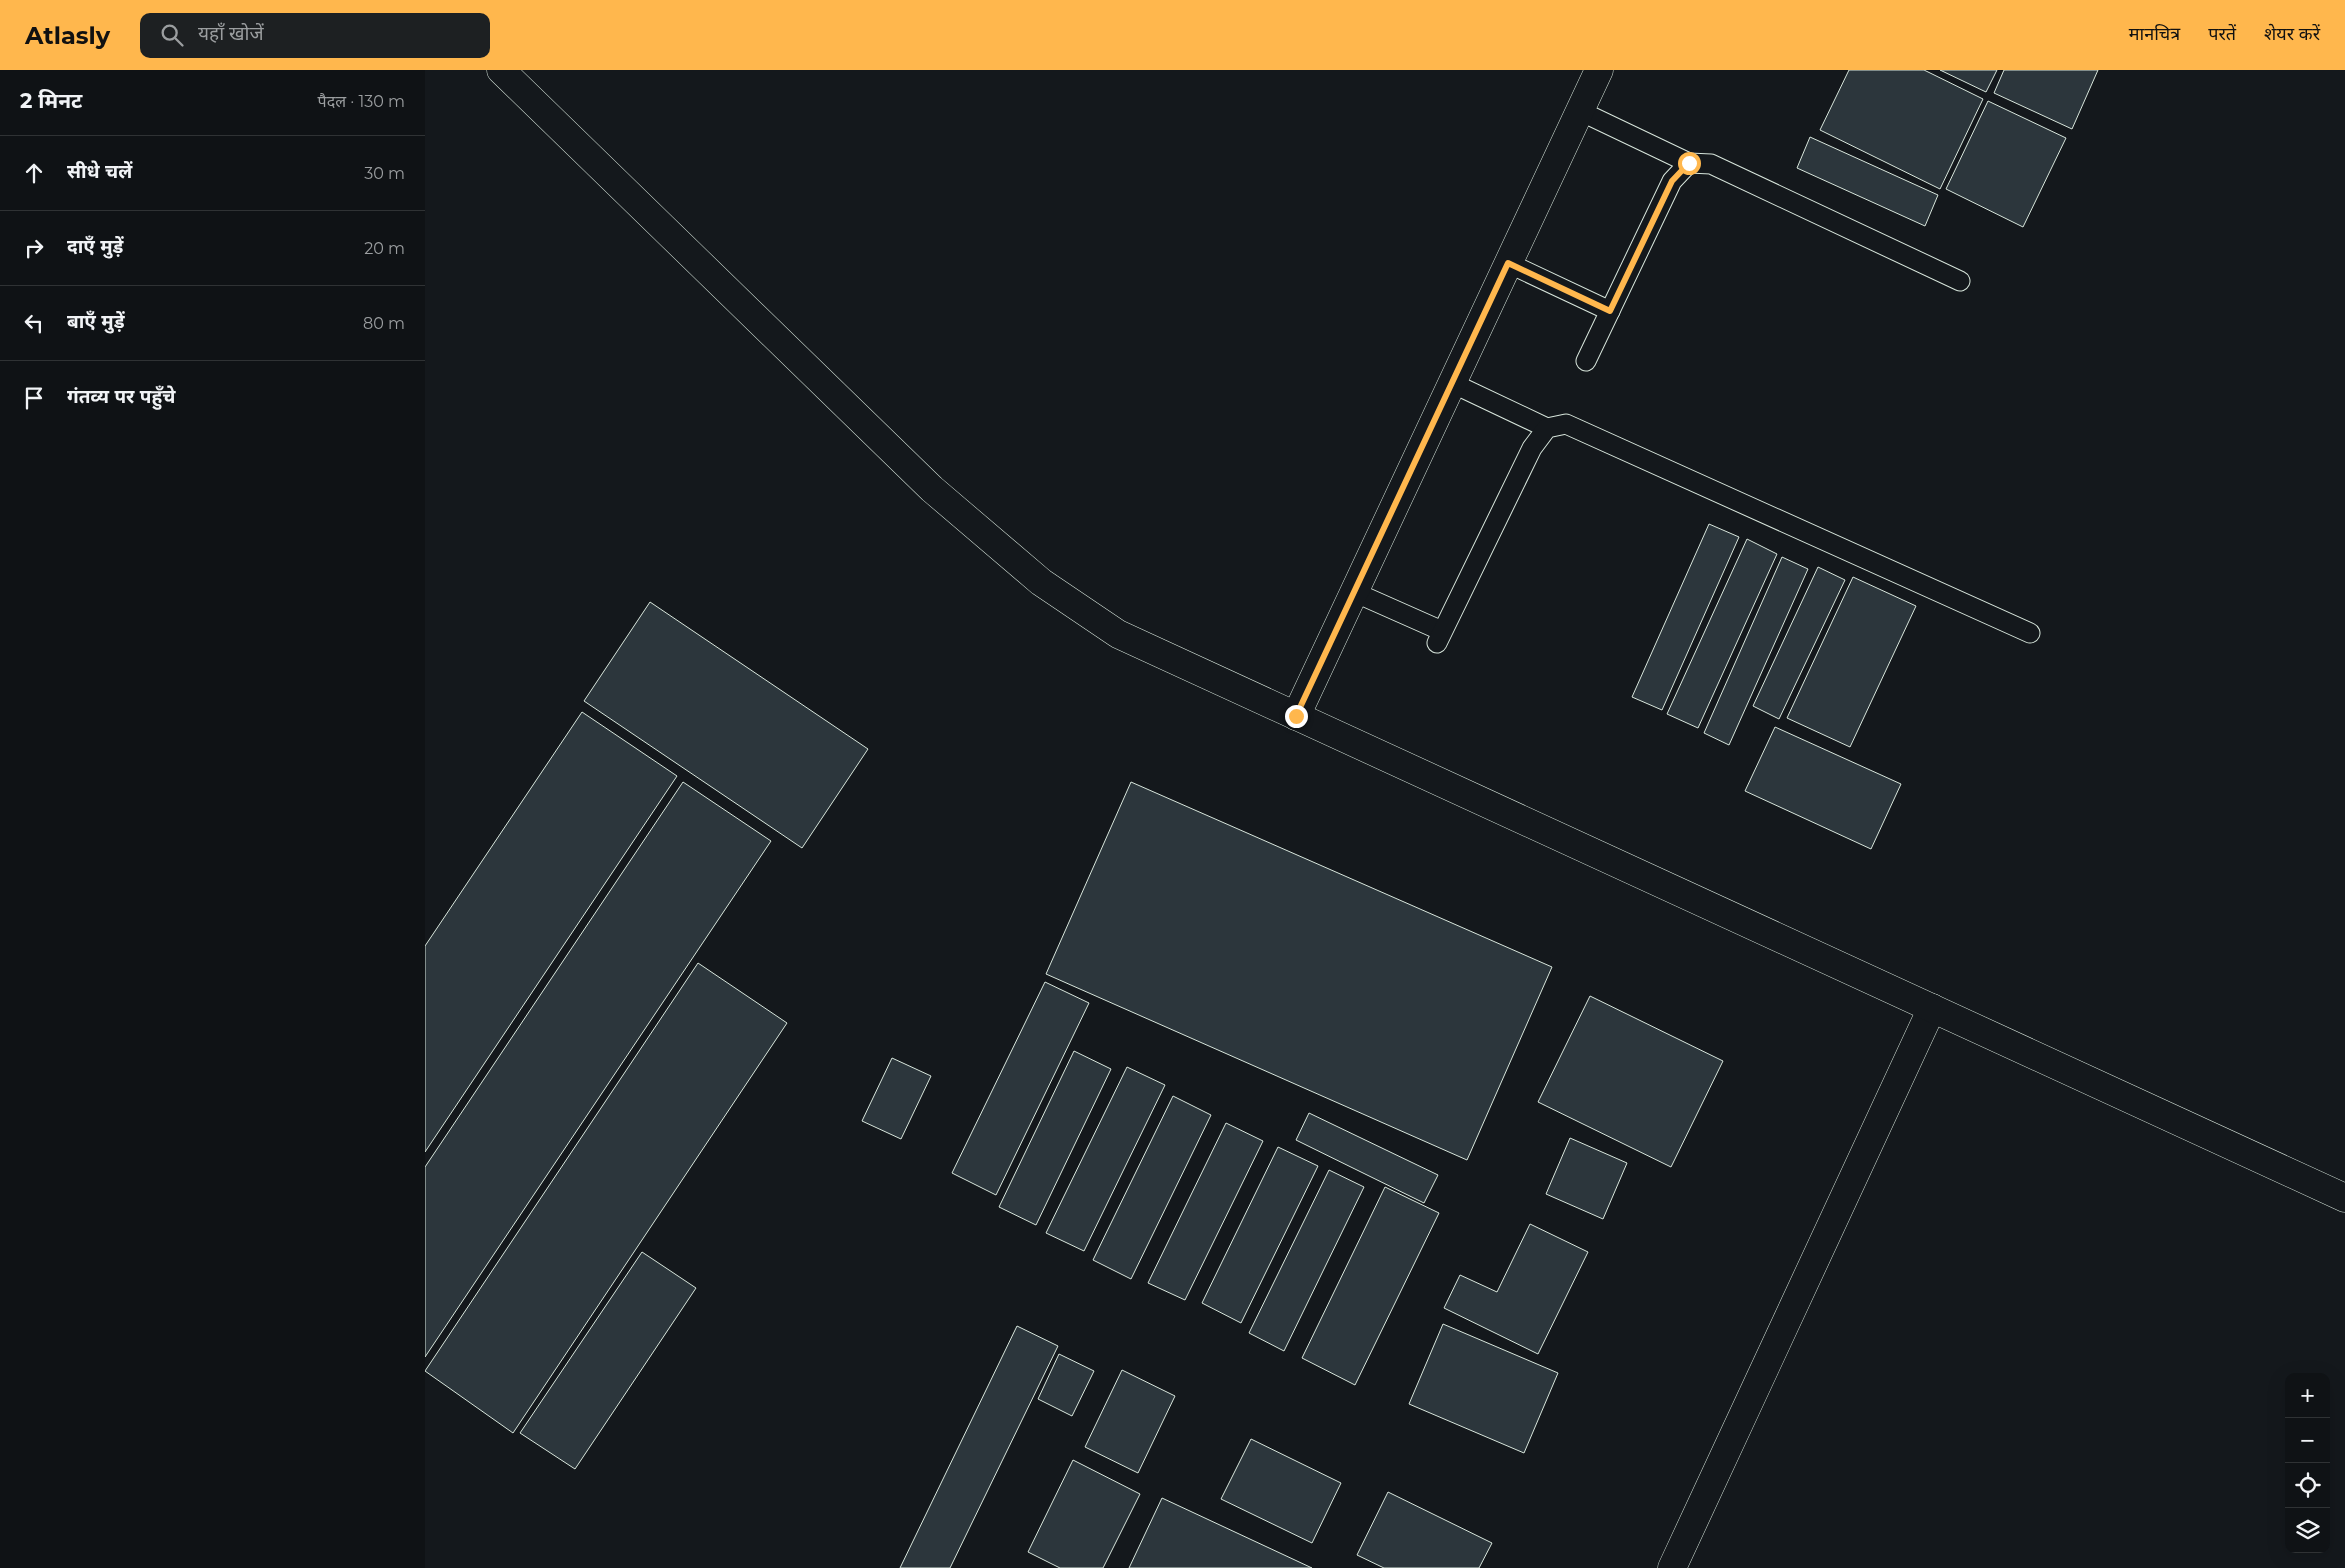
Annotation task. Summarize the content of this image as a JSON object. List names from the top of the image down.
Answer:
{
  "page": {
    "header": "Atlasly",
    "search": "यहाँ खोजें",
    "nav": ["मानचित्र", "परतें", "शेयर करें"],
    "heading": ["2 मिनट", "पैदल · 130 m"],
    "list": [
      ["सीधे चलें", "30 m"],
      ["दाएँ मुड़ें", "20 m"],
      ["बाएँ मुड़ें", "80 m"],
      "गंतव्य पर पहुँचे"
    ],
    "map_buttons": ["+", "−"]
  }
}
